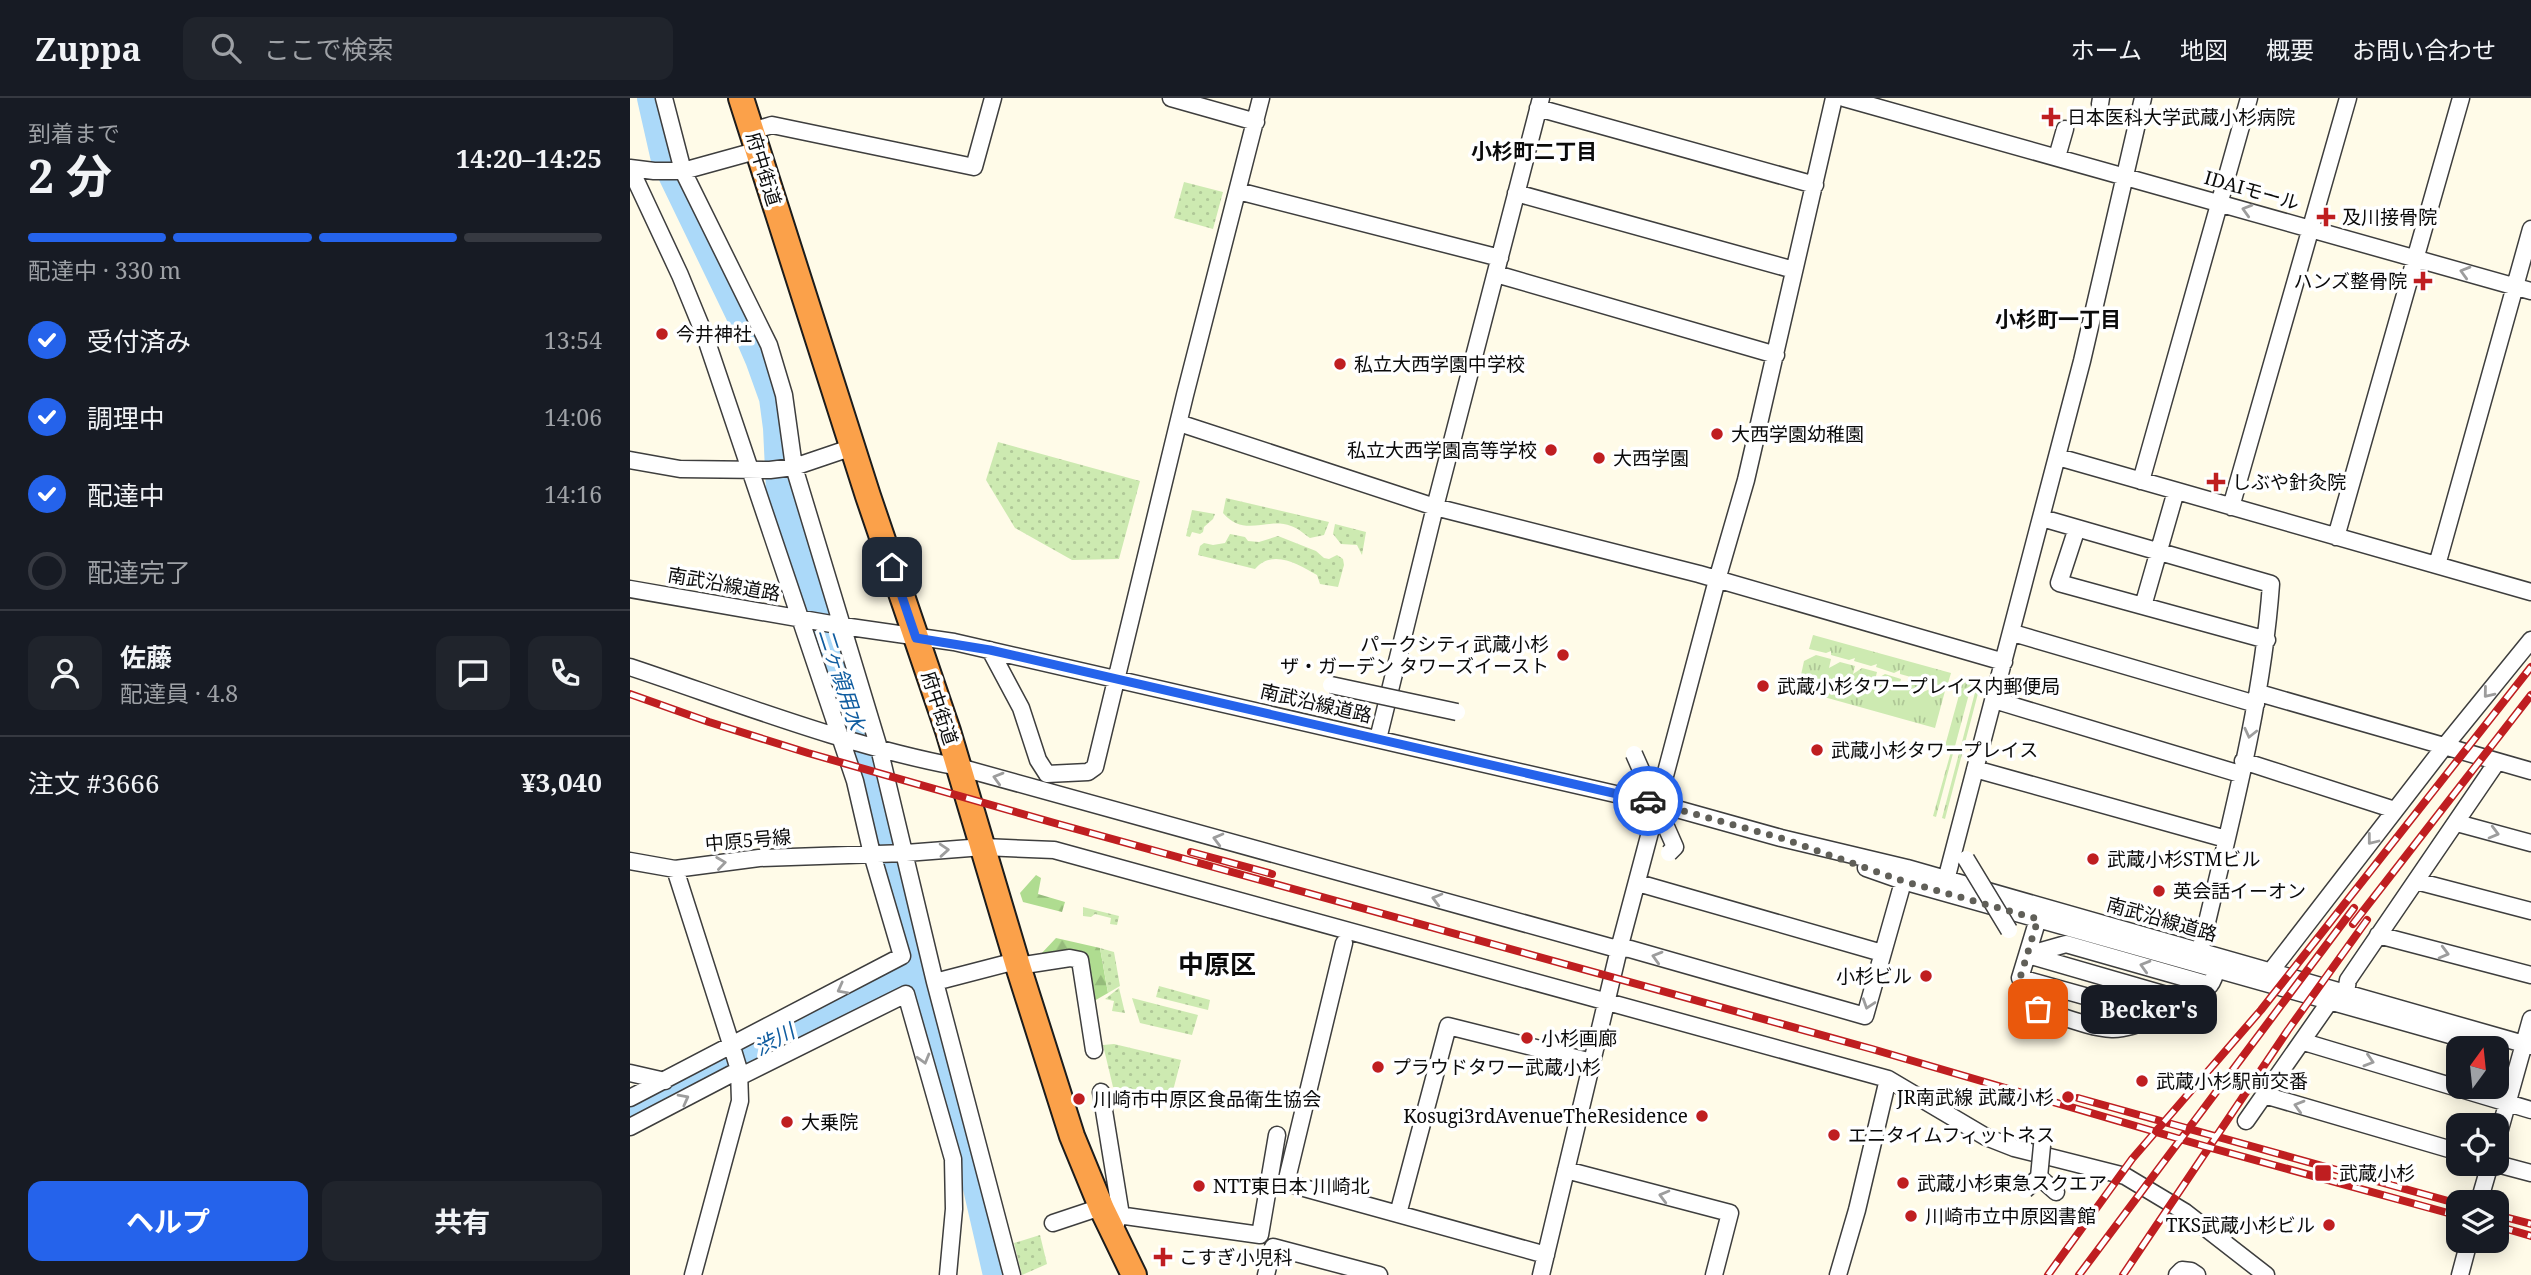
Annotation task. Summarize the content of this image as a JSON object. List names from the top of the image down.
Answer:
{
  "streets": {
    "highway": ["府中街道"],
    "street": ["IDAIモール", "南武沿線道路", "中原5号線"]
  },
  "crossings": [
    ["府中街道", "南武沿線道路"],
    ["府中街道", "中原5号線"]
  ],
  "districts": ["小杉町二丁目", "小杉町一丁目", "中原区"],
  "water": ["二ヶ領用水", "渋川"],
  "places": {
    "health": [
      "日本医科大学武蔵小杉病院",
      "及川接骨院",
      "ハンズ整骨院",
      "しぶや針灸院",
      "こすぎ小児科"
    ],
    "other": [
      "今井神社",
      "私立大西学園中学校",
      "大西学園幼稚園",
      "私立大西学園高等学校",
      "大西学園",
      "パークシティ武蔵小杉 ザ・ガーデン タワーズイースト",
      "武蔵小杉タワープレイス内郵便局",
      "武蔵小杉タワープレイス",
      "武蔵小杉STMビル",
      "英会話イーオン",
      "小杉ビル",
      "Becker's",
      "小杉画廊",
      "プラウドタワー武蔵小杉",
      "武蔵小杉駅前交番",
      "JR南武線 武蔵小杉",
      "川崎市中原区食品衛生協会",
      "Kosugi3rdAvenueTheResidence",
      "大乗院",
      "エニタイムフィットネス",
      "武蔵小杉東急スクエア",
      "NTT東日本 川崎北",
      "川崎市立中原図書館",
      "TKS武蔵小杉ビル"
    ],
    "transit": ["武蔵小杉"]
  },
  "north": "top",
  "page": {
    "header": "Zuppa",
    "search": "ここで検索",
    "nav": [
      "ホーム",
      "地図",
      "概要",
      "お問い合わせ"
    ],
    "heading": ["2 分", "到着まで", "14:20–14:25"],
    "panel": [
      "佐藤",
      "配達員 · 4.8",
      "注文 #3666",
      "¥3,040"
    ],
    "bar": "配達中 · 330 m",
    "list": [
      ["受付済み", "13:54"],
      ["調理中", "14:06"],
      ["配達中", "14:16"],
      "配達完了"
    ],
    "bubble": "Becker's",
    "buttons": ["ヘルプ", "共有"]
  }
}
